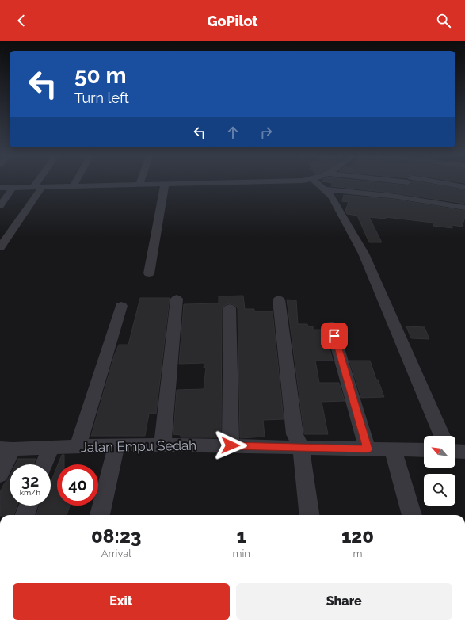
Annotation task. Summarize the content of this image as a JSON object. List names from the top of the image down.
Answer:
{
  "streets": {
    "street": ["Jalan Empu Sedah"]
  },
  "north": "top left",
  "page": {
    "header": "GoPilot",
    "turn": ["50 m", "Turn left"],
    "speed": "32 km/h",
    "limit": "40",
    "eta": [
      "08:23",
      "Arrival",
      "1",
      "min",
      "120",
      "m"
    ],
    "buttons": ["Exit", "Share"]
  }
}
